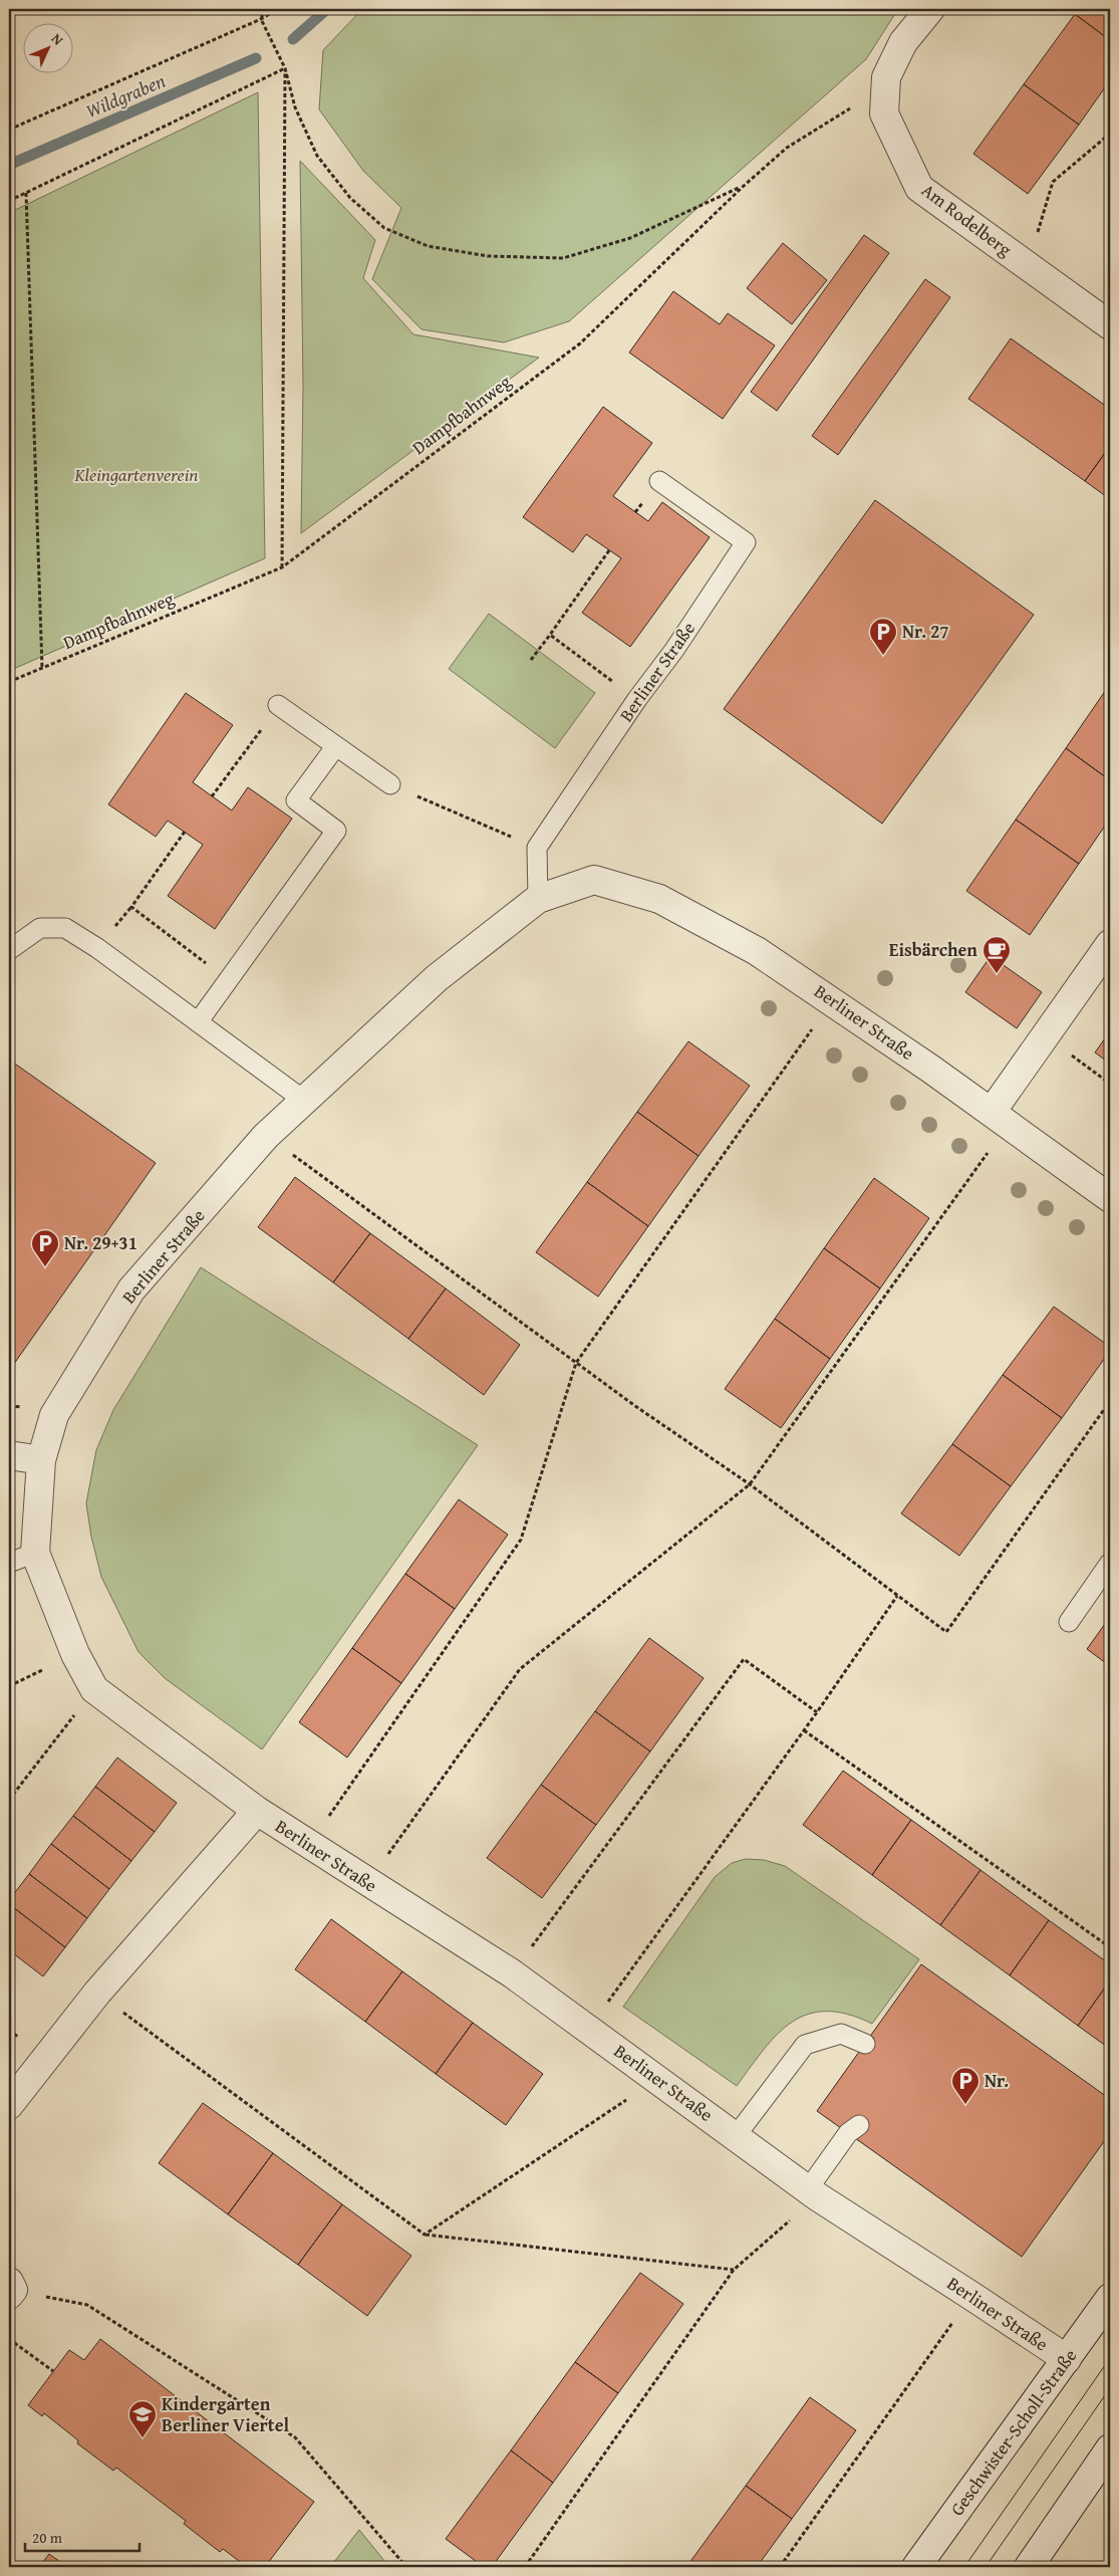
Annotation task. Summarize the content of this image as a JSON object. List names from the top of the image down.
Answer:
{
  "streets": {
    "street": ["Am Rodelberg", "Berliner Straße", "Geschwister-Scholl-Straße"],
    "path": ["Dampfbahnweg"]
  },
  "crossings": [
    ["Am Rodelberg", "Dampfbahnweg"],
    ["Berliner Straße", "Geschwister-Scholl-Straße"]
  ],
  "water": ["Wildgraben"],
  "parks": ["Kleingartenverein"],
  "places": {
    "parking": ["Nr. 27", "Nr. 29+31", "Nr."],
    "cafe": ["Eisbärchen"],
    "school or university": ["Kindergarten Berliner Viertel"]
  },
  "scale_bar": "20 m",
  "north": "top right"
}
